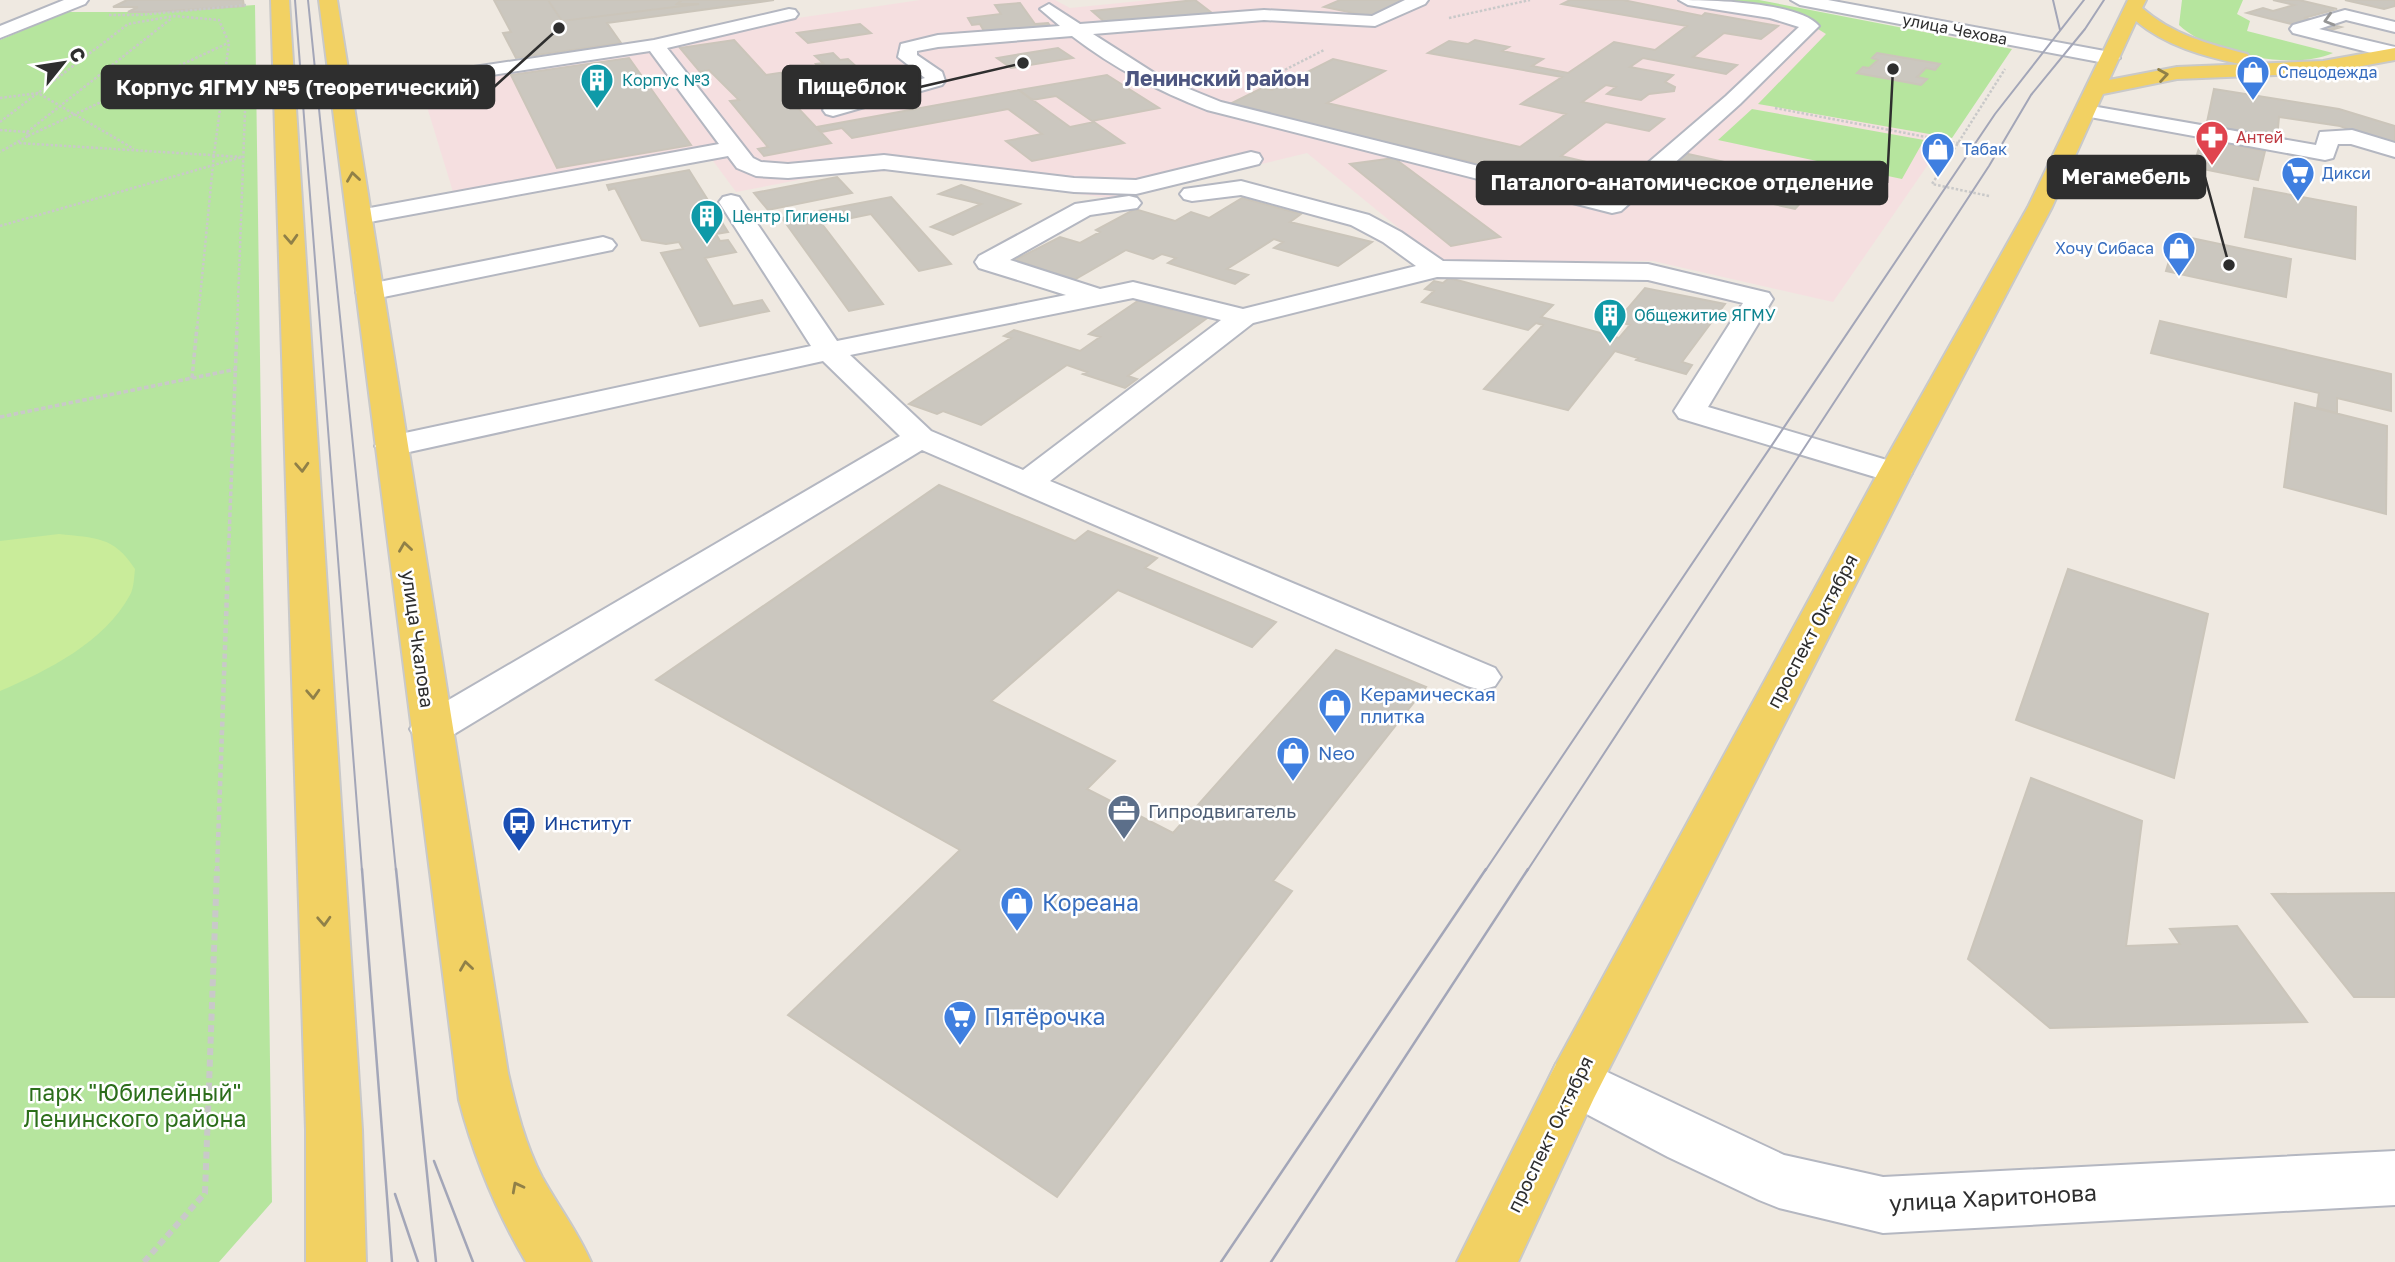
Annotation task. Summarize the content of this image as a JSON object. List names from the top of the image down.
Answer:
{
  "streets": {
    "main road": ["проспект Октября", "улица Чкалова"],
    "street": ["улица Чехова", "улица Харитонова"]
  },
  "crossings": [
    ["улица Чехова", "проспект Октября"],
    ["проспект Октября", "улица Харитонова"]
  ],
  "districts": ["Ленинский район"],
  "parks": ["парк \"Юбилейный\" Ленинского района"],
  "places": {
    "other": [
      "Корпус ЯГМУ №5 (теоретический)",
      "Пищеблок",
      "Паталого-анатомическое отделение",
      "Мегамебель"
    ],
    "shop": [
      "Спецодежда",
      "Табак",
      "Хочу Сибаса",
      "Керамическая плитка",
      "Neo",
      "Кореана"
    ],
    "building": ["Корпус №3", "Центр Гигиены", "Общежитие ЯГМУ"],
    "pharmacy": ["Антей"],
    "supermarket": ["Дикси", "Пятёрочка"],
    "office": ["Гипродвигатель"],
    "bus stop": ["Институт"]
  },
  "north": "top right"
}
